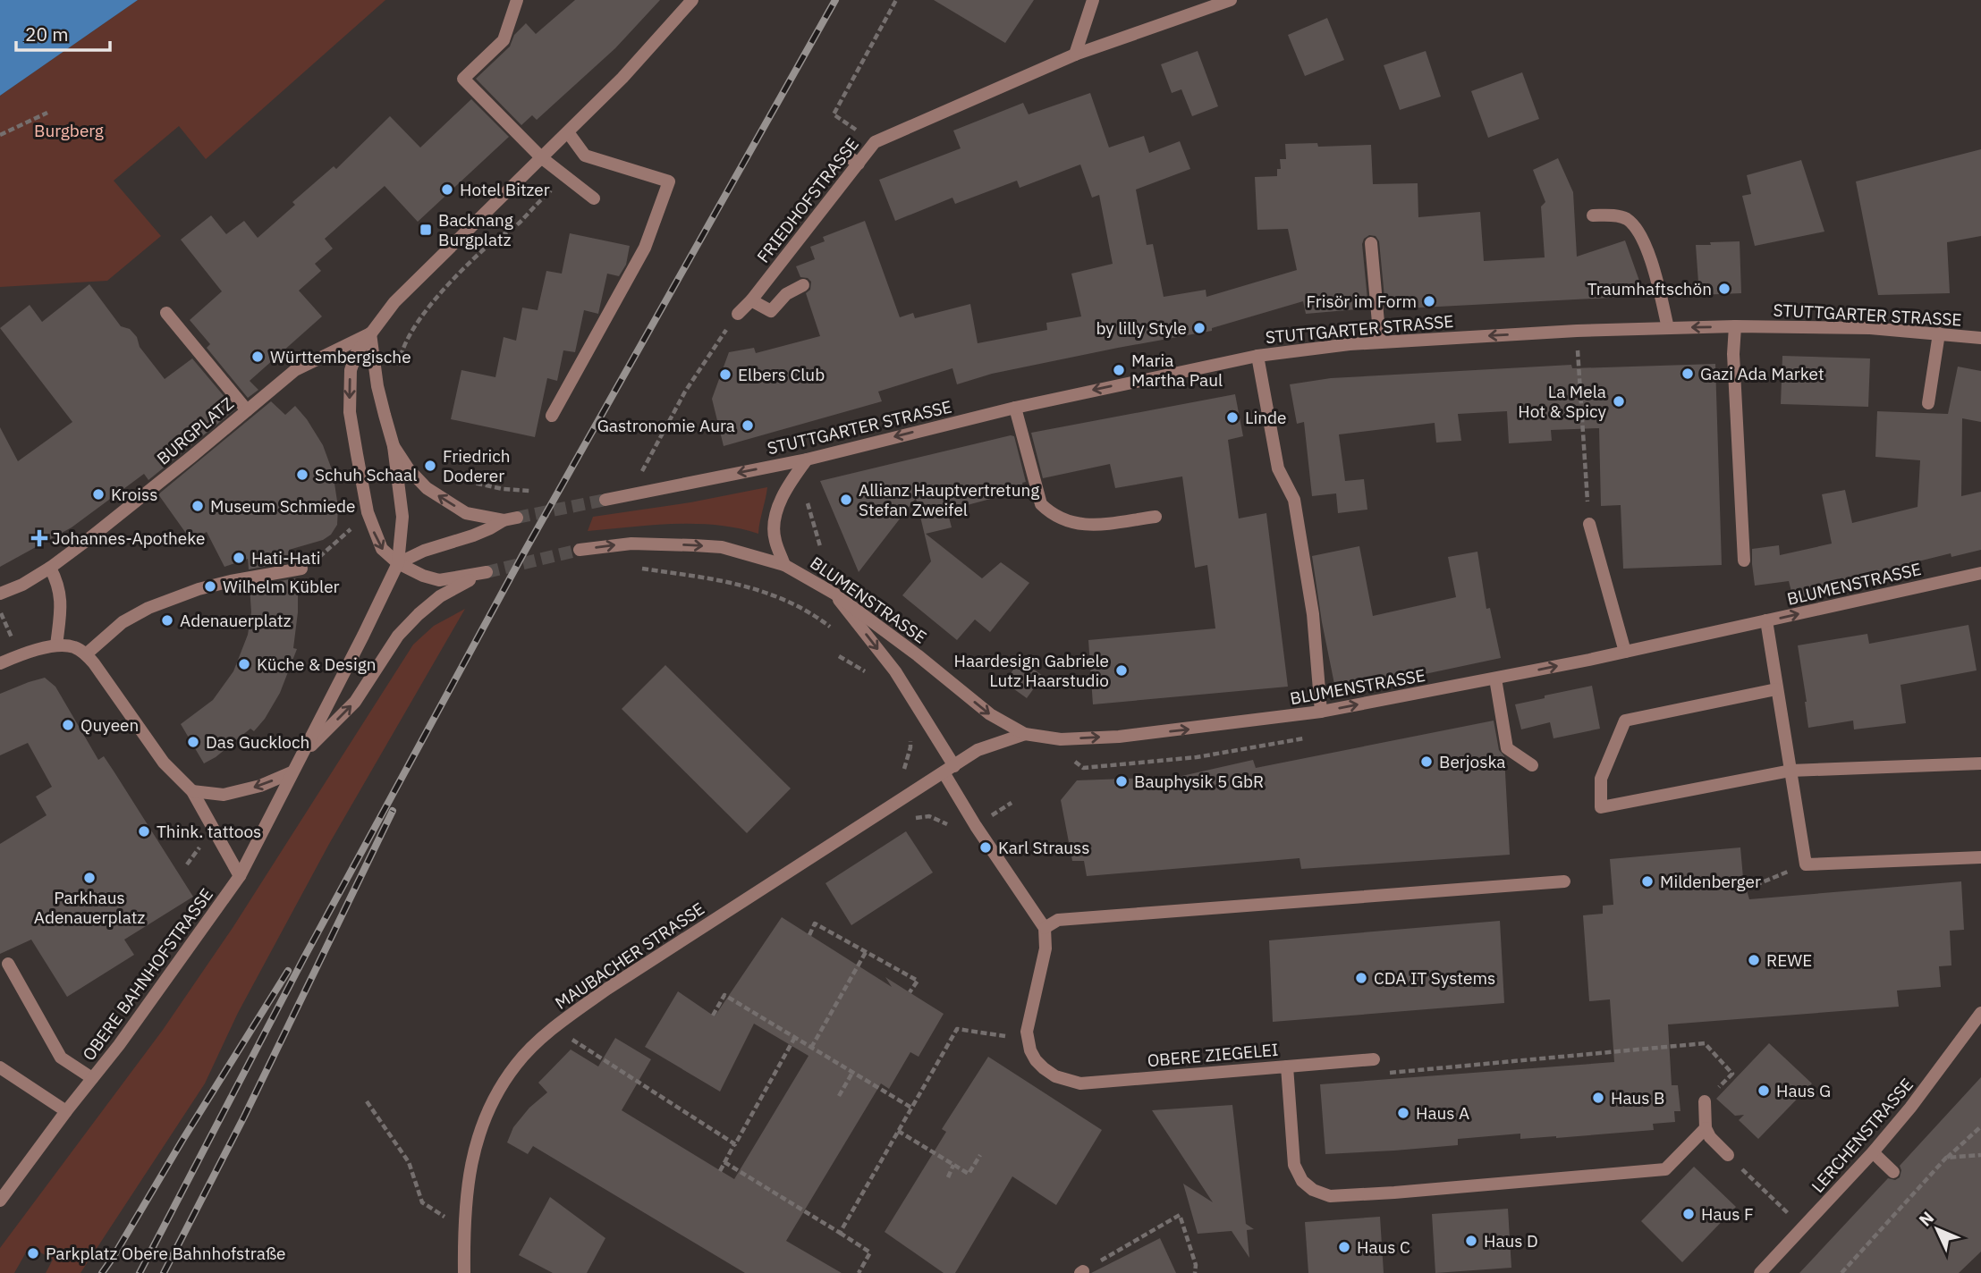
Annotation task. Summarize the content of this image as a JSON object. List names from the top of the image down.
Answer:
{
  "streets": {
    "street": [
      "FRIEDHOFSTRASSE",
      "STUTTGARTER STRASSE",
      "BURGPLATZ",
      "BLUMENSTRASSE",
      "MAUBACHER STRASSE",
      "OBERE BAHNHOFSTRASSE",
      "OBERE ZIEGELEI",
      "LERCHENSTRASSE"
    ]
  },
  "crossings": [
    ["STUTTGARTER STRASSE", "BLUMENSTRASSE"],
    ["BLUMENSTRASSE", "MAUBACHER STRASSE"]
  ],
  "one_way": ["STUTTGARTER STRASSE", "BLUMENSTRASSE"],
  "parks": ["Burgberg"],
  "places": {
    "other": [
      "Hotel Bitzer",
      "Traumhaftschön",
      "Frisör im Form",
      "by lilly Style",
      "Württembergische",
      "Maria Martha Paul",
      "Gazi Ada Market",
      "Elbers Club",
      "La Mela Hot & Spicy",
      "Linde",
      "Gastronomie Aura",
      "Friedrich Doderer",
      "Schuh Schaal",
      "Kroiss",
      "Allianz Hauptvertretung Stefan Zweifel",
      "Museum Schmiede",
      "Hati-Hati",
      "Wilhelm Kübler",
      "Adenauerplatz",
      "Küche & Design",
      "Haardesign Gabriele Lutz Haarstudio",
      "Quyeen",
      "Das Guckloch",
      "Berjoska",
      "Bauphysik 5 GbR",
      "Think. tattoos",
      "Karl Strauss",
      "Parkhaus Adenauerplatz",
      "Mildenberger",
      "REWE",
      "CDA IT Systems",
      "Haus G",
      "Haus B",
      "Haus A",
      "Haus F",
      "Haus D",
      "Haus C",
      "Parkplatz Obere Bahnhofstraße"
    ],
    "transit": ["Backnang Burgplatz"],
    "health": ["Johannes-Apotheke"]
  },
  "scale_bar": "20 m",
  "north": "top left"
}
